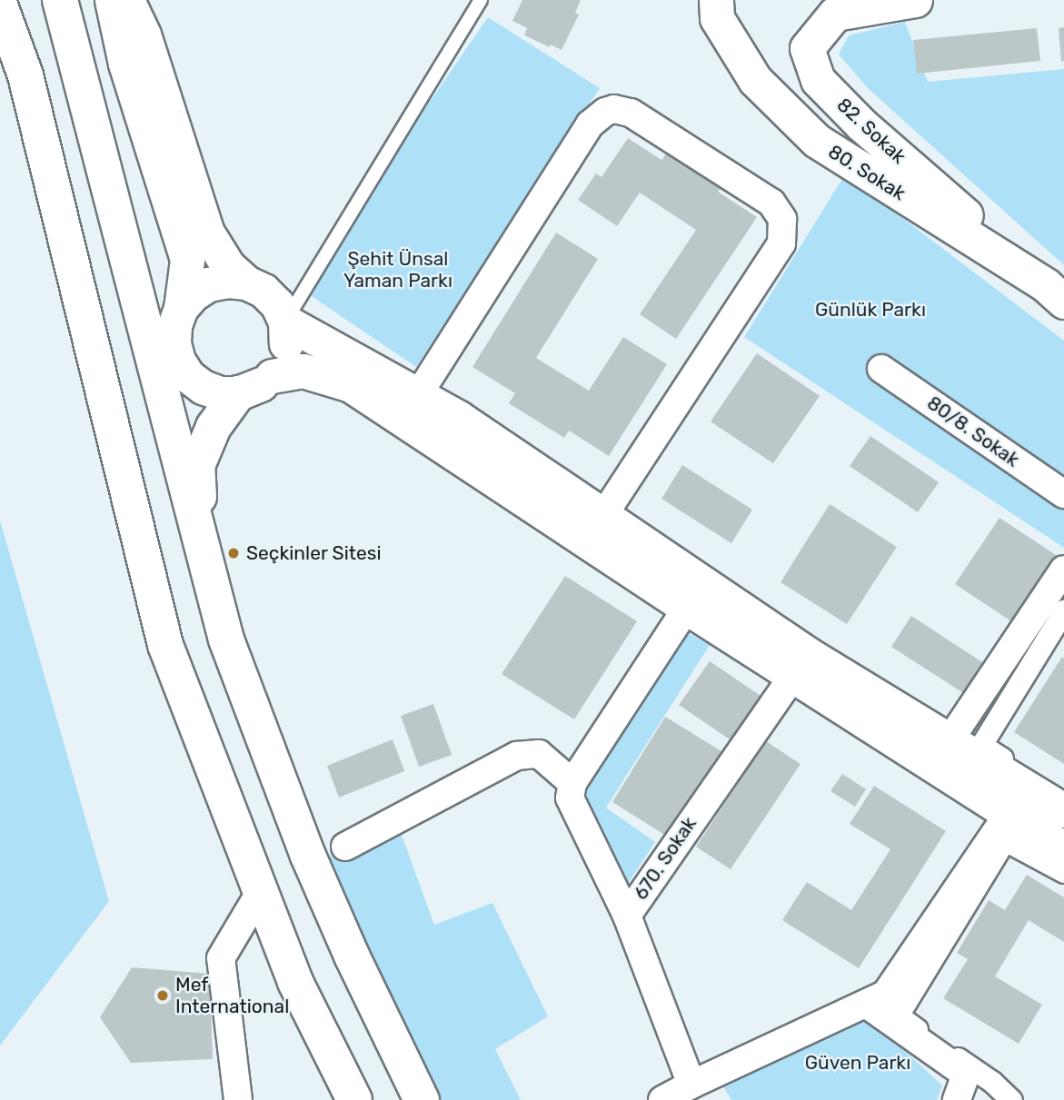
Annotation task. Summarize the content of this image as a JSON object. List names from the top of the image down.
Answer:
{
  "streets": {
    "street": [
      "82. Sokak",
      "80. Sokak",
      "80/8. Sokak",
      "670. Sokak"
    ]
  },
  "crossings": [
    ["82. Sokak", "80. Sokak"]
  ],
  "parks": ["Şehit Ünsal Yaman Parkı", "Günlük Parkı", "Güven Parkı"],
  "places": ["Seçkinler Sitesi", "Mef International"]
}
